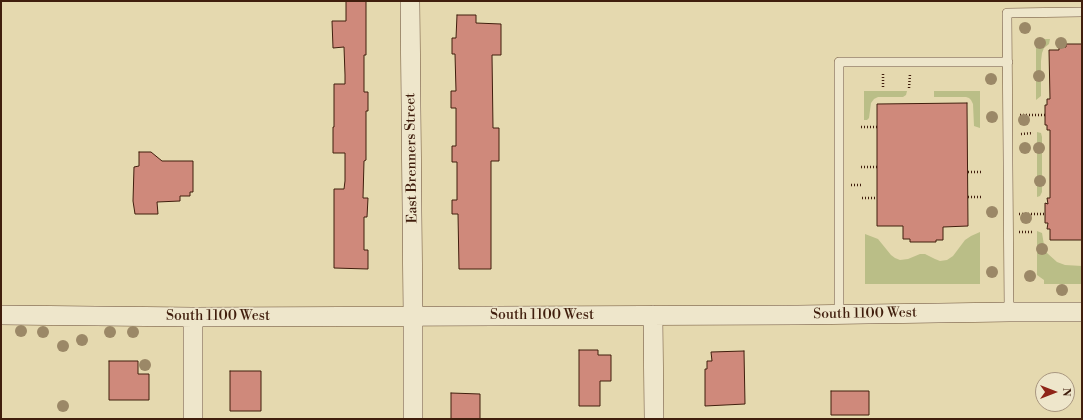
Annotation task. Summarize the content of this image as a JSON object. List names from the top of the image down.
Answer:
{
  "streets": {
    "street": ["East Brenners Street", "South 1100 West"]
  },
  "crossings": [
    ["East Brenners Street", "South 1100 West"]
  ],
  "north": "right"
}
